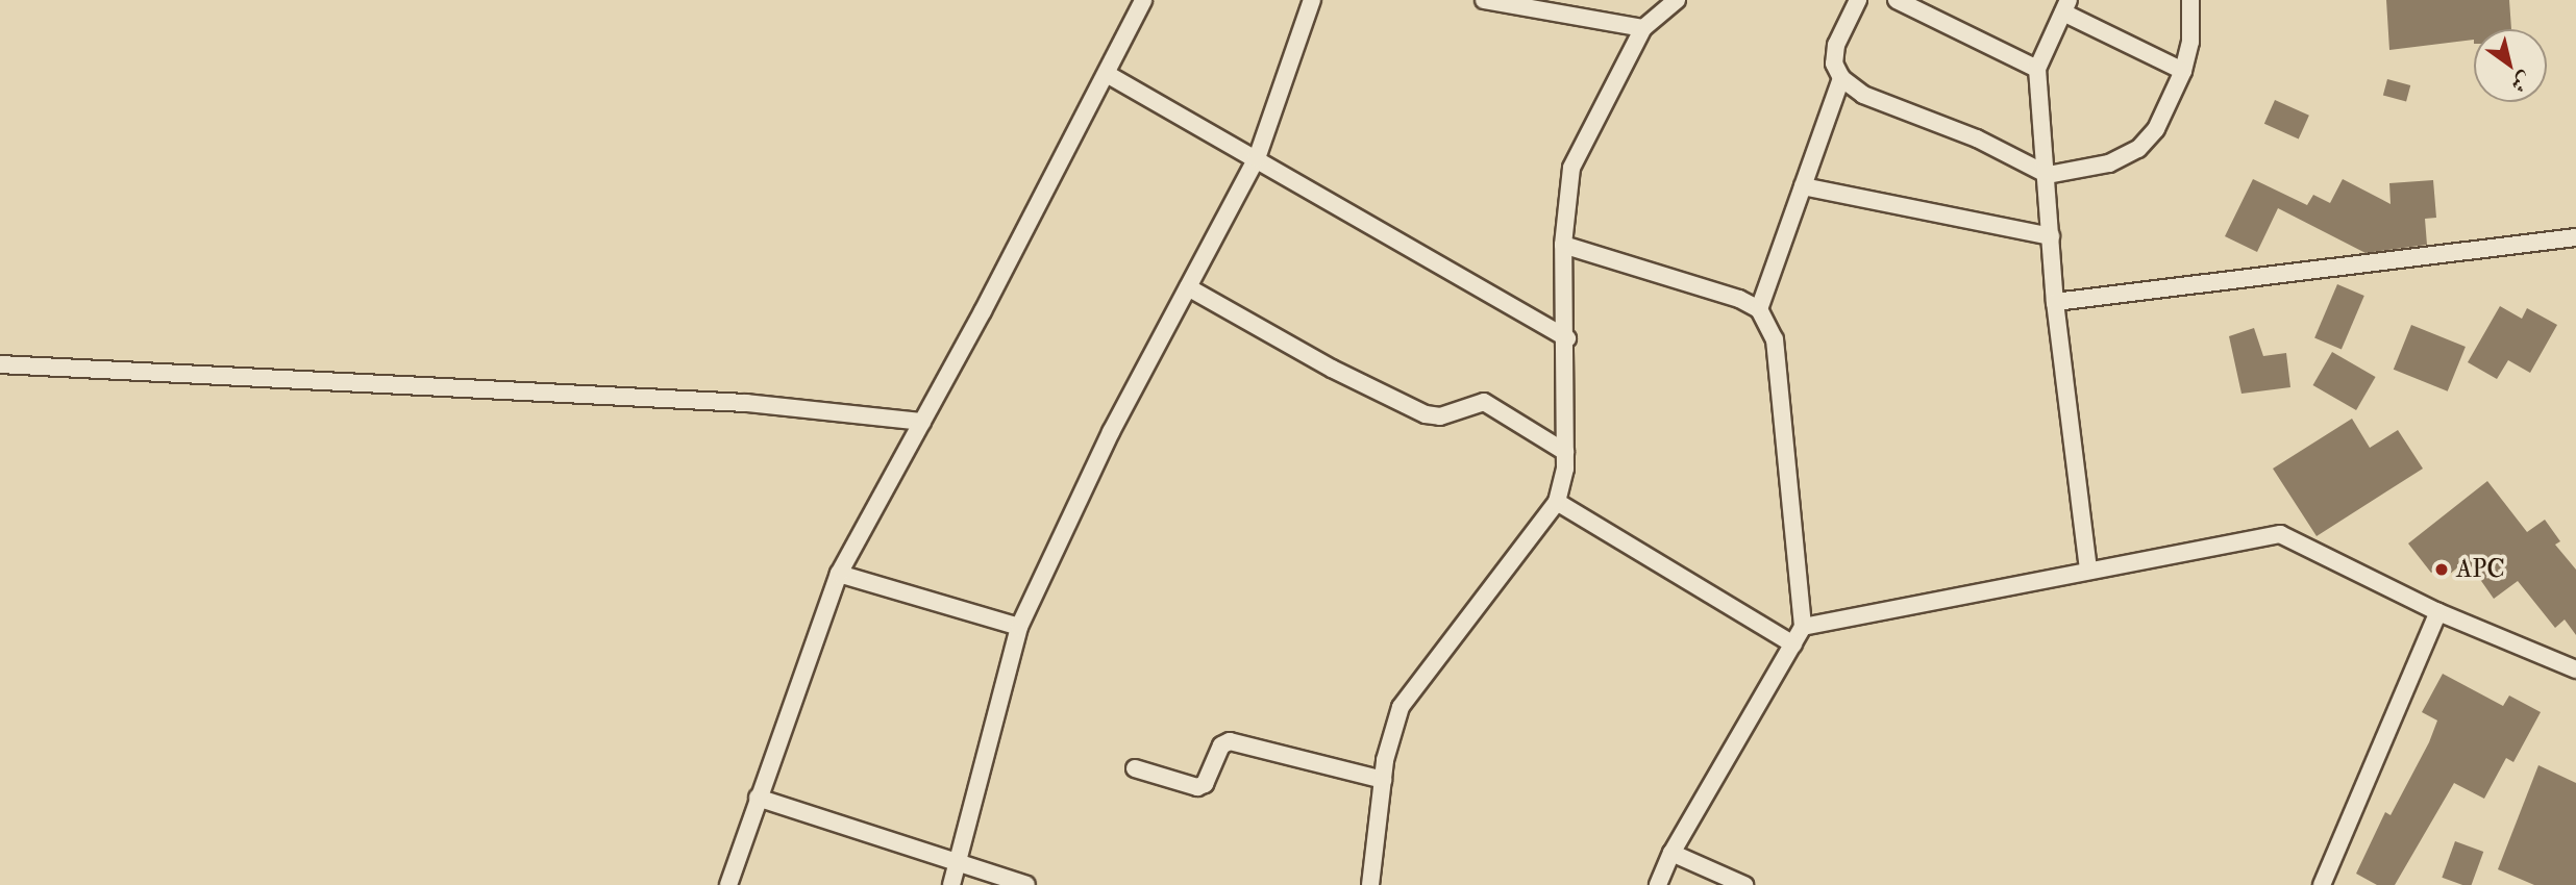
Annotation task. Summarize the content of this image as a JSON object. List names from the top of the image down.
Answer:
{
  "places": ["APC"],
  "north": "bottom right"
}
